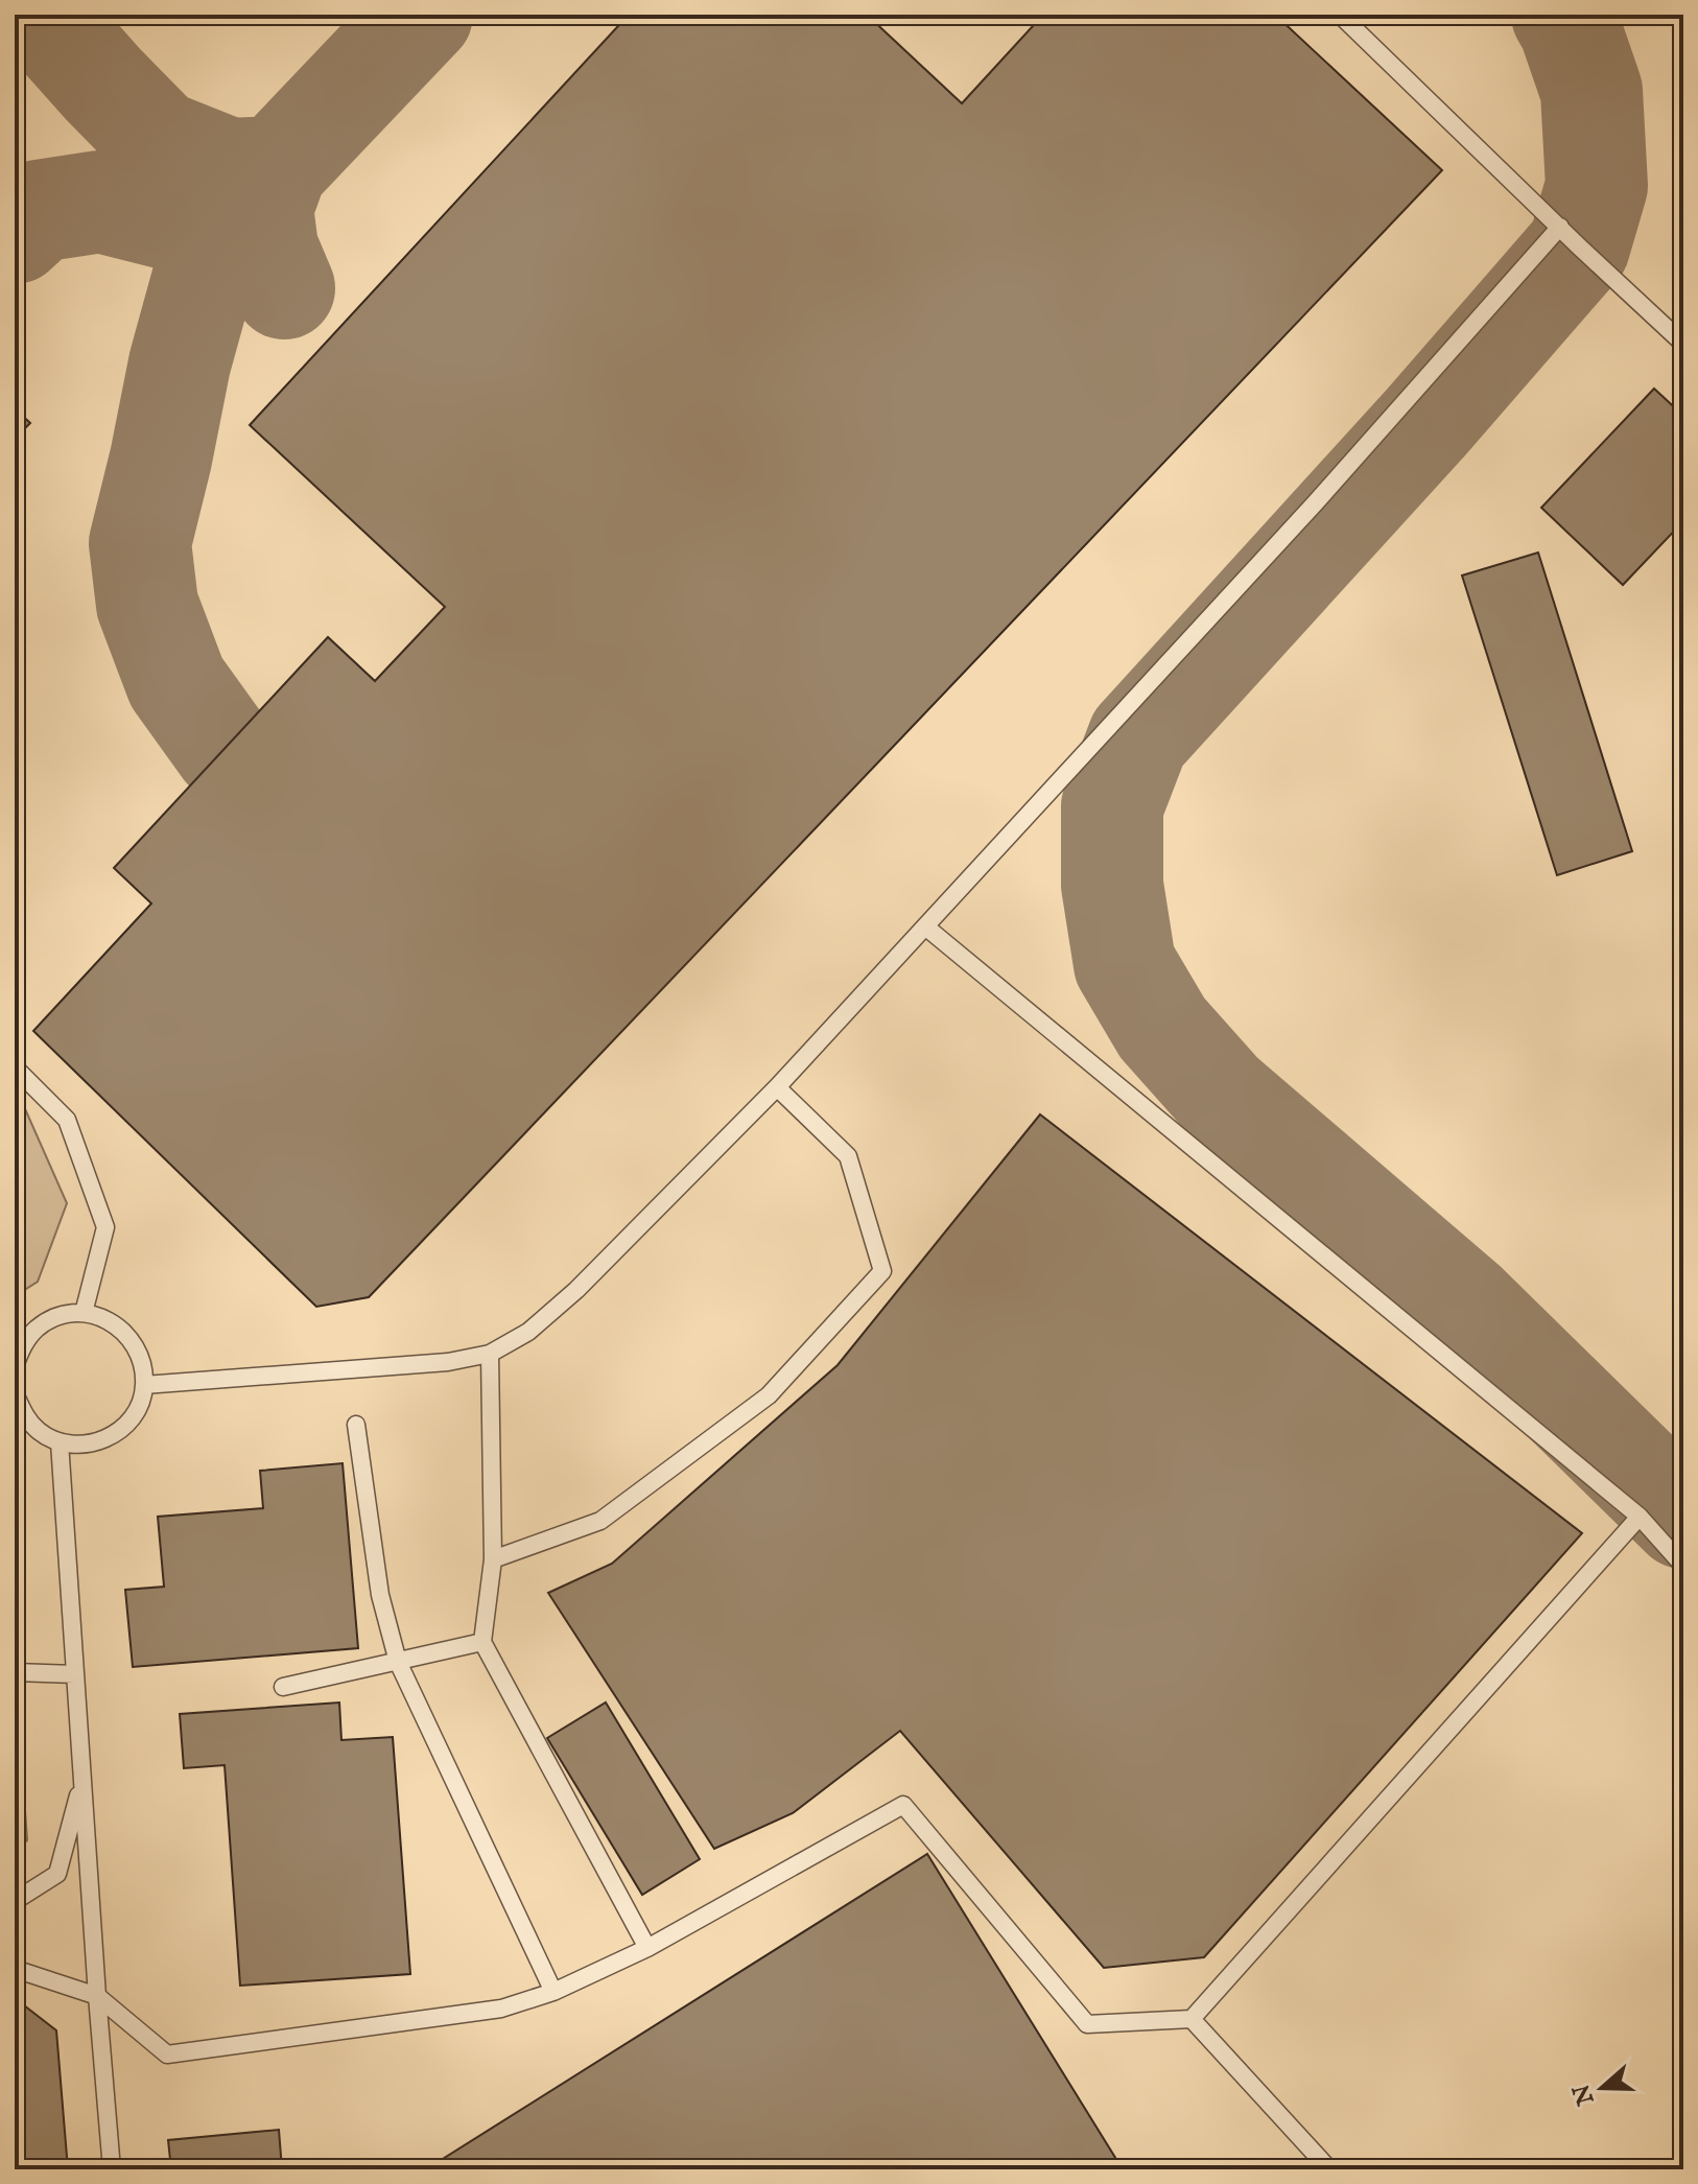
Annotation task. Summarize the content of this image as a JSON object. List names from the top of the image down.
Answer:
{
  "north": "left"
}
